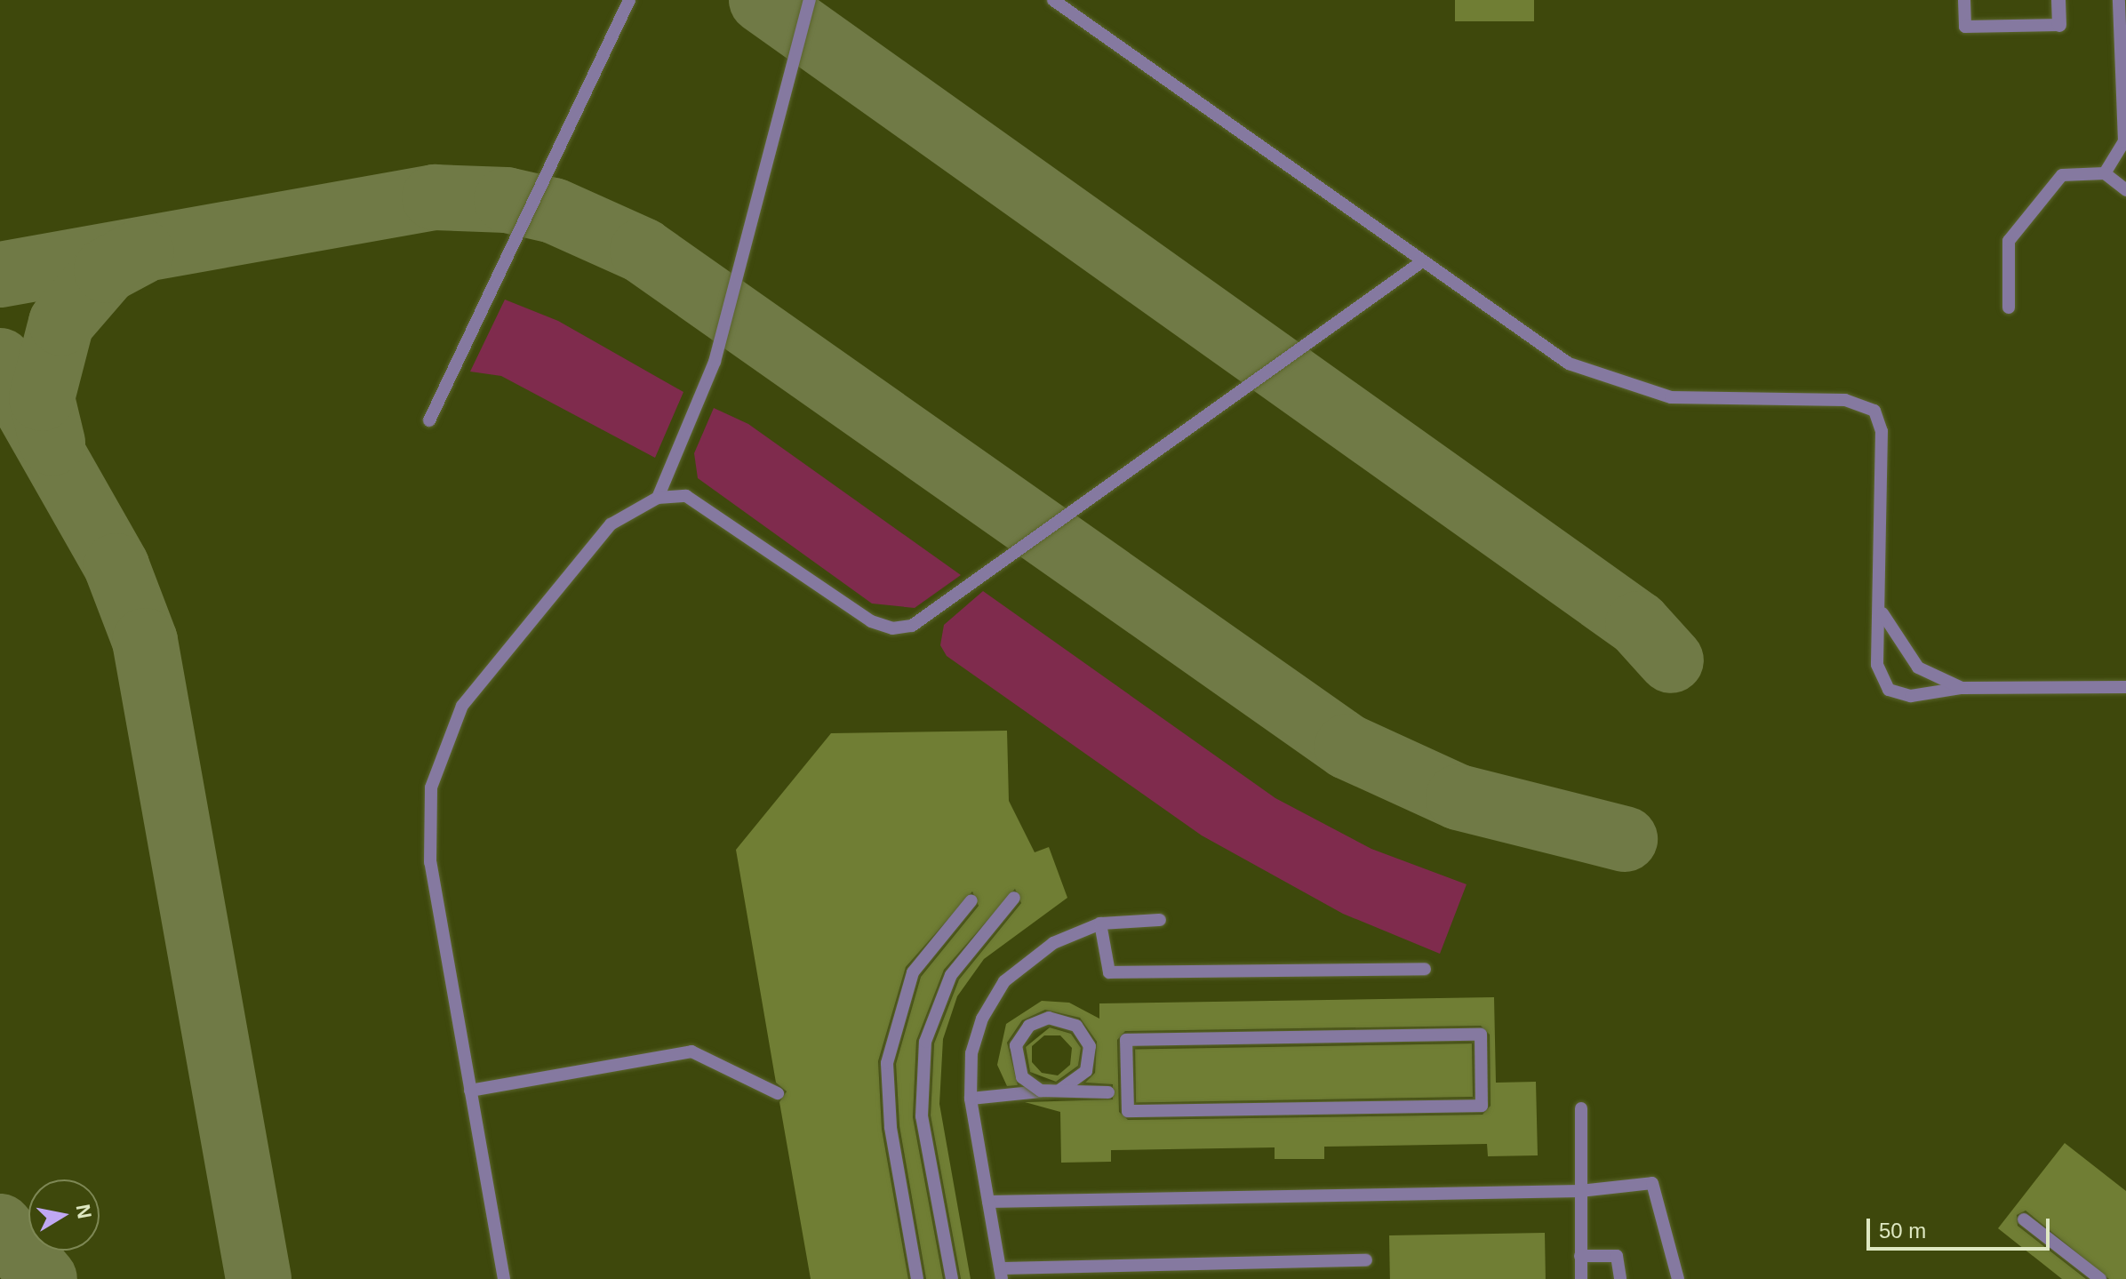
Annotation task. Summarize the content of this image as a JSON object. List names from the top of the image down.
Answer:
{
  "scale_bar": "50 m",
  "north": "right"
}
